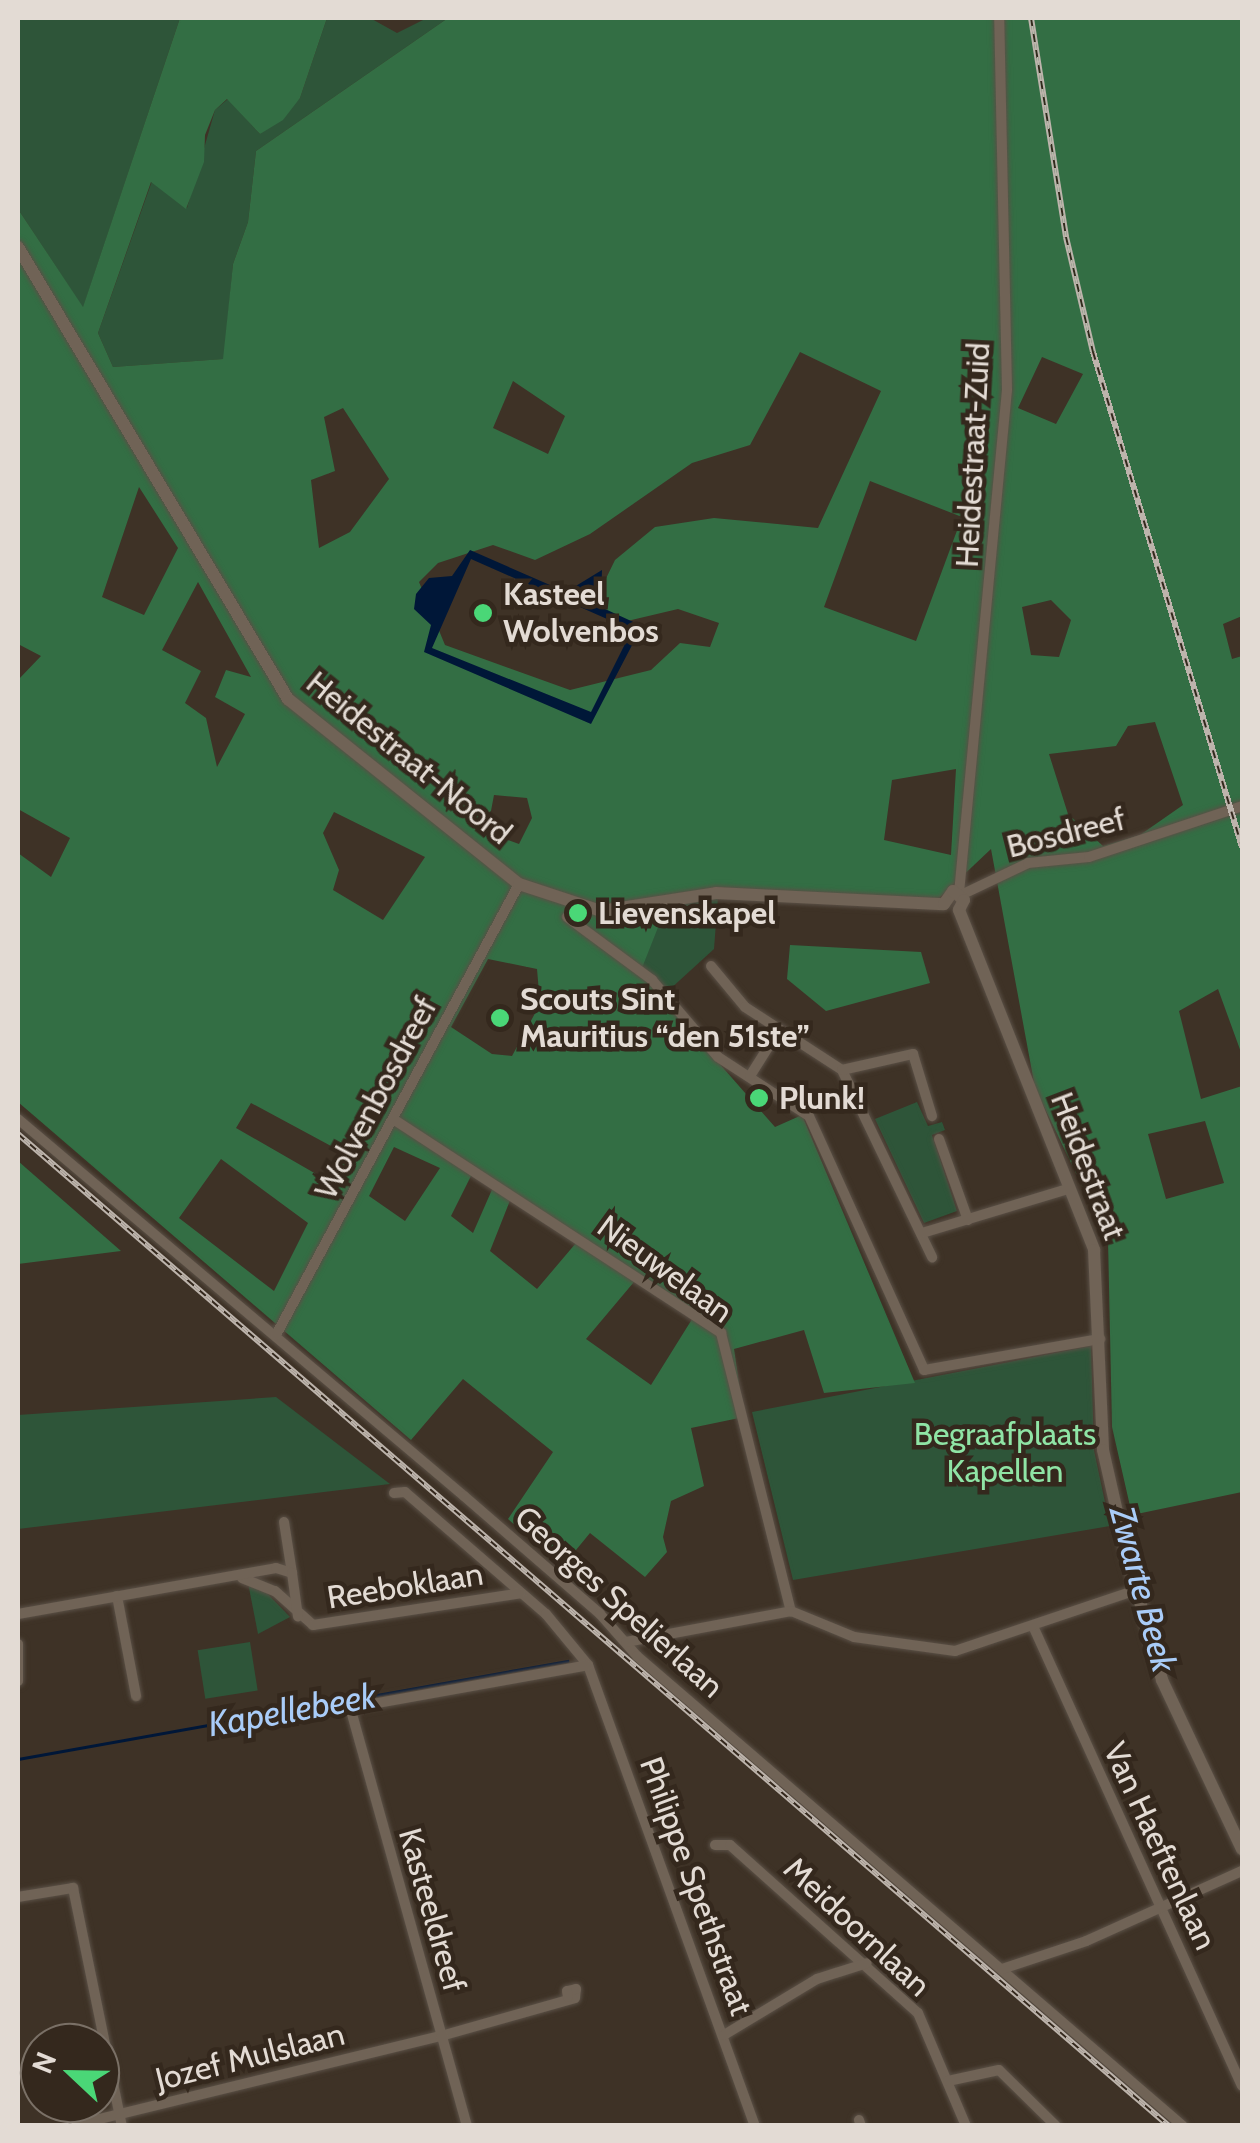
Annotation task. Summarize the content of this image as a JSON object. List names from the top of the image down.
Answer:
{
  "streets": {
    "street": [
      "Heidestraat-Zuid",
      "Heidestraat-Noord",
      "Bosdreef",
      "Wolvenbosdreef",
      "Heidestraat",
      "Nieuwelaan",
      "Reeboklaan",
      "Georges Spelierlaan",
      "Van Haeftenlaan",
      "Philippe Spethstraat",
      "Kasteeldreef",
      "Meidoornlaan",
      "Jozef Mulslaan"
    ]
  },
  "crossings": [
    ["Heidestraat-Zuid", "Bosdreef"],
    ["Heidestraat-Zuid", "Heidestraat"],
    ["Heidestraat-Noord", "Wolvenbosdreef"],
    ["Bosdreef", "Heidestraat"],
    ["Wolvenbosdreef", "Nieuwelaan"],
    ["Wolvenbosdreef", "Georges Spelierlaan"],
    ["Philippe Spethstraat", "Kasteeldreef"],
    ["Kasteeldreef", "Jozef Mulslaan"]
  ],
  "water": ["Zwarte Beek", "Kapellebeek"],
  "parks": ["Begraafplaats Kapellen"],
  "places": [
    "Kasteel Wolvenbos",
    "Lievenskapel",
    "Scouts Sint Mauritius “den 51ste”",
    "Plunk!"
  ],
  "north": "left"
}
